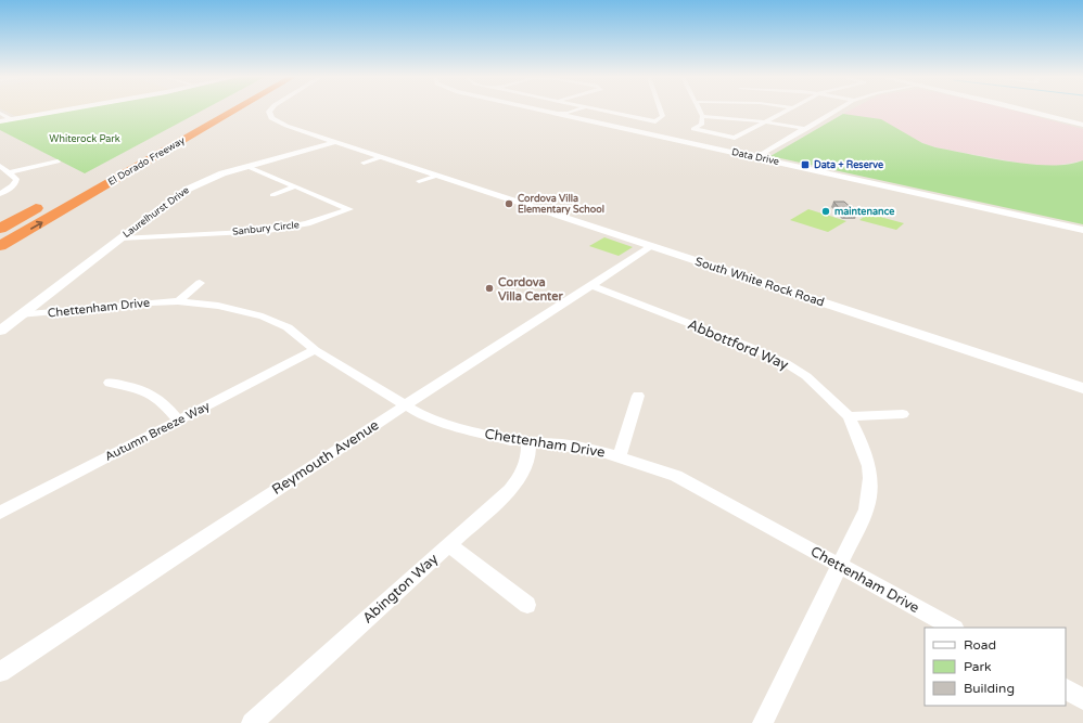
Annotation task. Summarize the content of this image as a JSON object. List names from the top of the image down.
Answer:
{
  "streets": {
    "highway": ["El Dorado Freeway"],
    "street": [
      "Data Drive",
      "Laurelhurst Drive",
      "Sanbury Circle",
      "South White Rock Road",
      "Chettenham Drive",
      "Abbottford Way",
      "Autumn Breeze Way",
      "Reymouth Avenue",
      "Abington Way"
    ]
  },
  "crossings": [
    ["Laurelhurst Drive", "Sanbury Circle"],
    ["Laurelhurst Drive", "South White Rock Road"],
    ["Laurelhurst Drive", "Chettenham Drive"],
    ["South White Rock Road", "Reymouth Avenue"],
    ["Chettenham Drive", "Abbottford Way"],
    ["Chettenham Drive", "Autumn Breeze Way"],
    ["Chettenham Drive", "Reymouth Avenue"],
    ["Chettenham Drive", "Abington Way"],
    ["Abbottford Way", "Reymouth Avenue"]
  ],
  "parks": ["Whiterock Park"],
  "places": {
    "transit": ["Data + Reserve"],
    "other": ["Cordova Villa Elementary School", "maintenance", "Cordova Villa Center"]
  },
  "legend": ["Road", "Park", "Building"]
}
